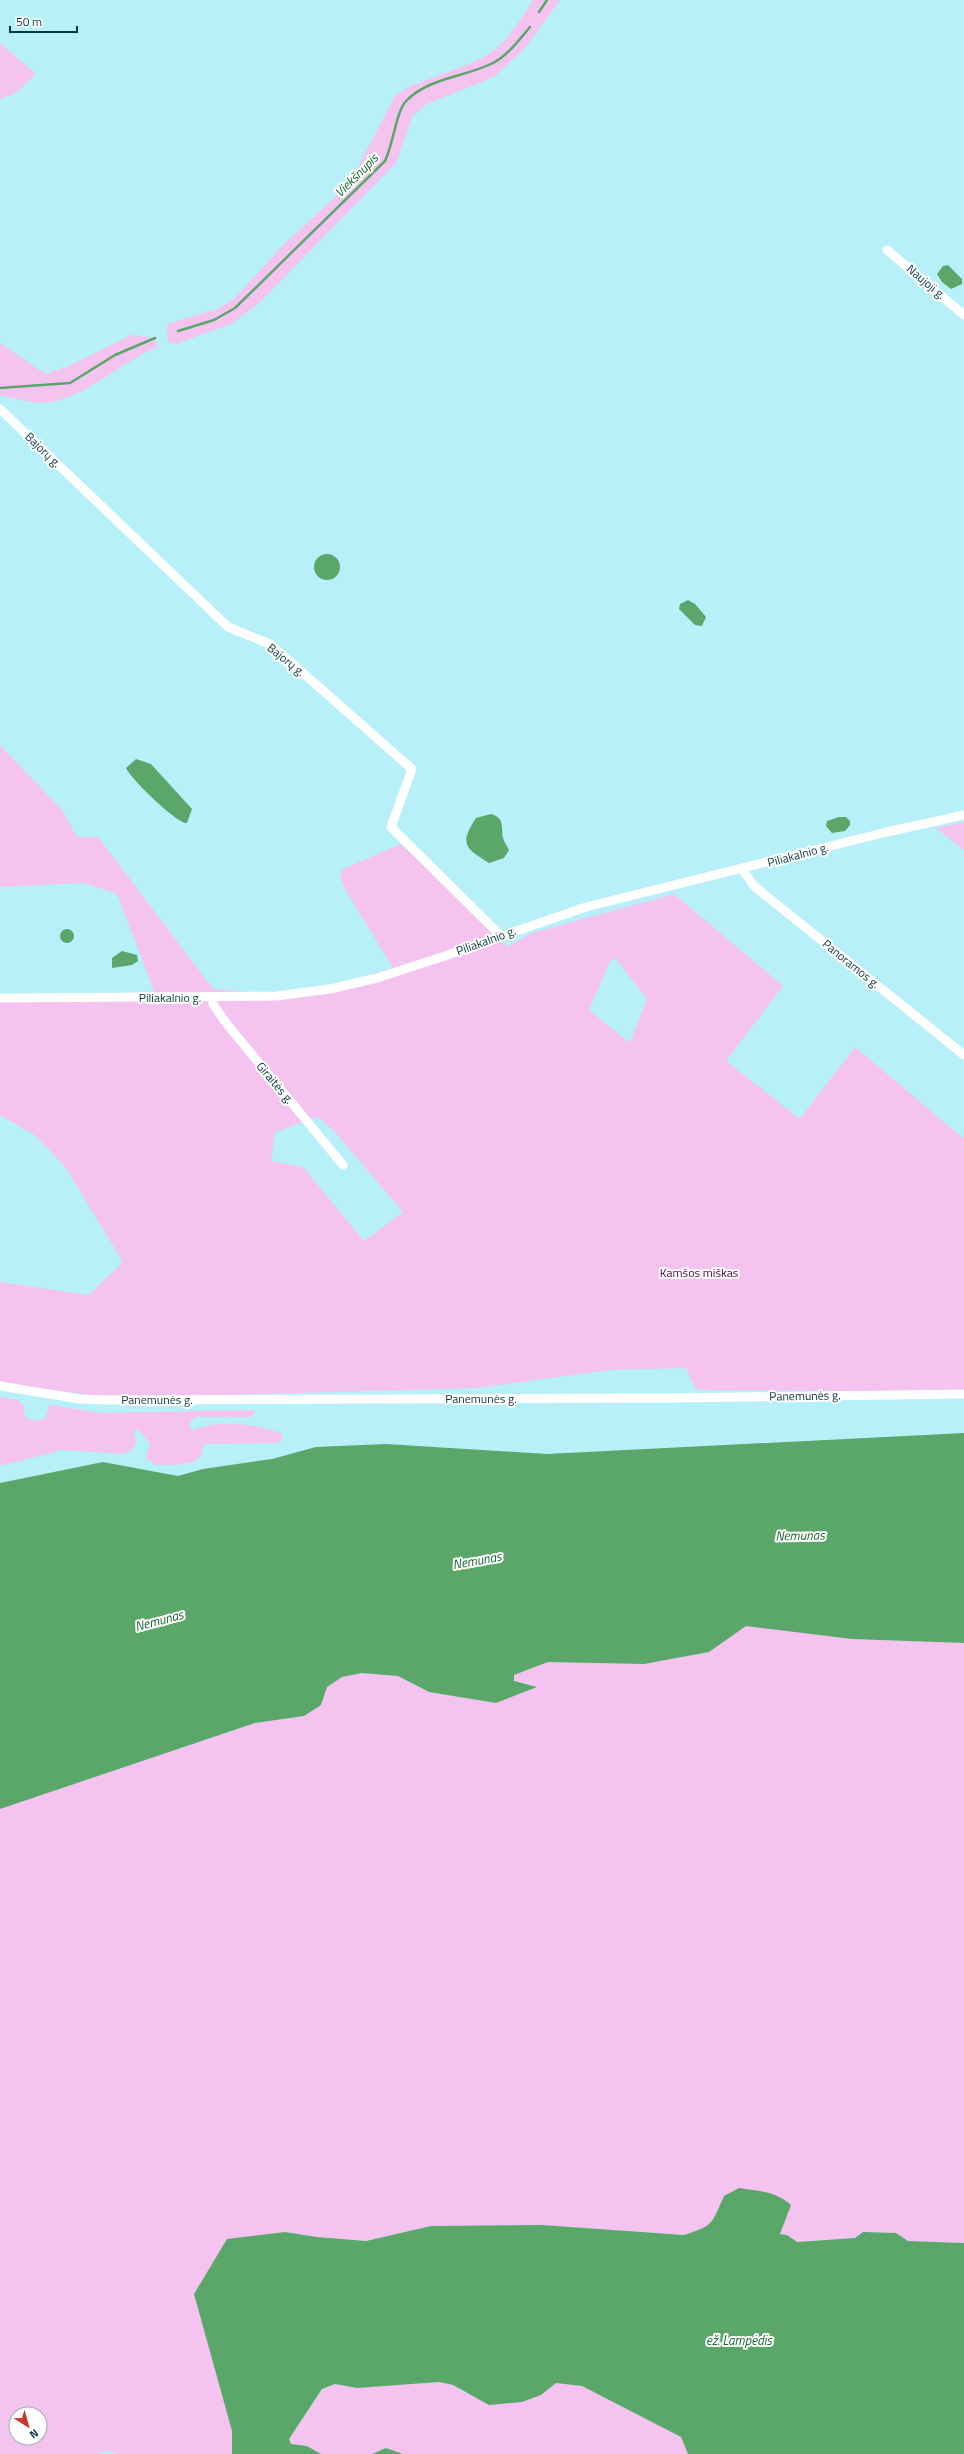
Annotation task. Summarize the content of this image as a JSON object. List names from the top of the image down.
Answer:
{
  "streets": {
    "street": [
      "Naujoji g.",
      "Bajorų g.",
      "Piliakalnio g.",
      "Panoramos g.",
      "Giraitės g.",
      "Panemunės g."
    ]
  },
  "crossings": [
    ["Bajorų g.", "Piliakalnio g."],
    ["Piliakalnio g.", "Panoramos g."],
    ["Piliakalnio g.", "Giraitės g."]
  ],
  "water": ["Viekšnupis", "Nemunas", "ež. Lampėdis"],
  "parks": ["Kamšos miškas"],
  "scale_bar": "50 m",
  "north": "bottom right"
}
